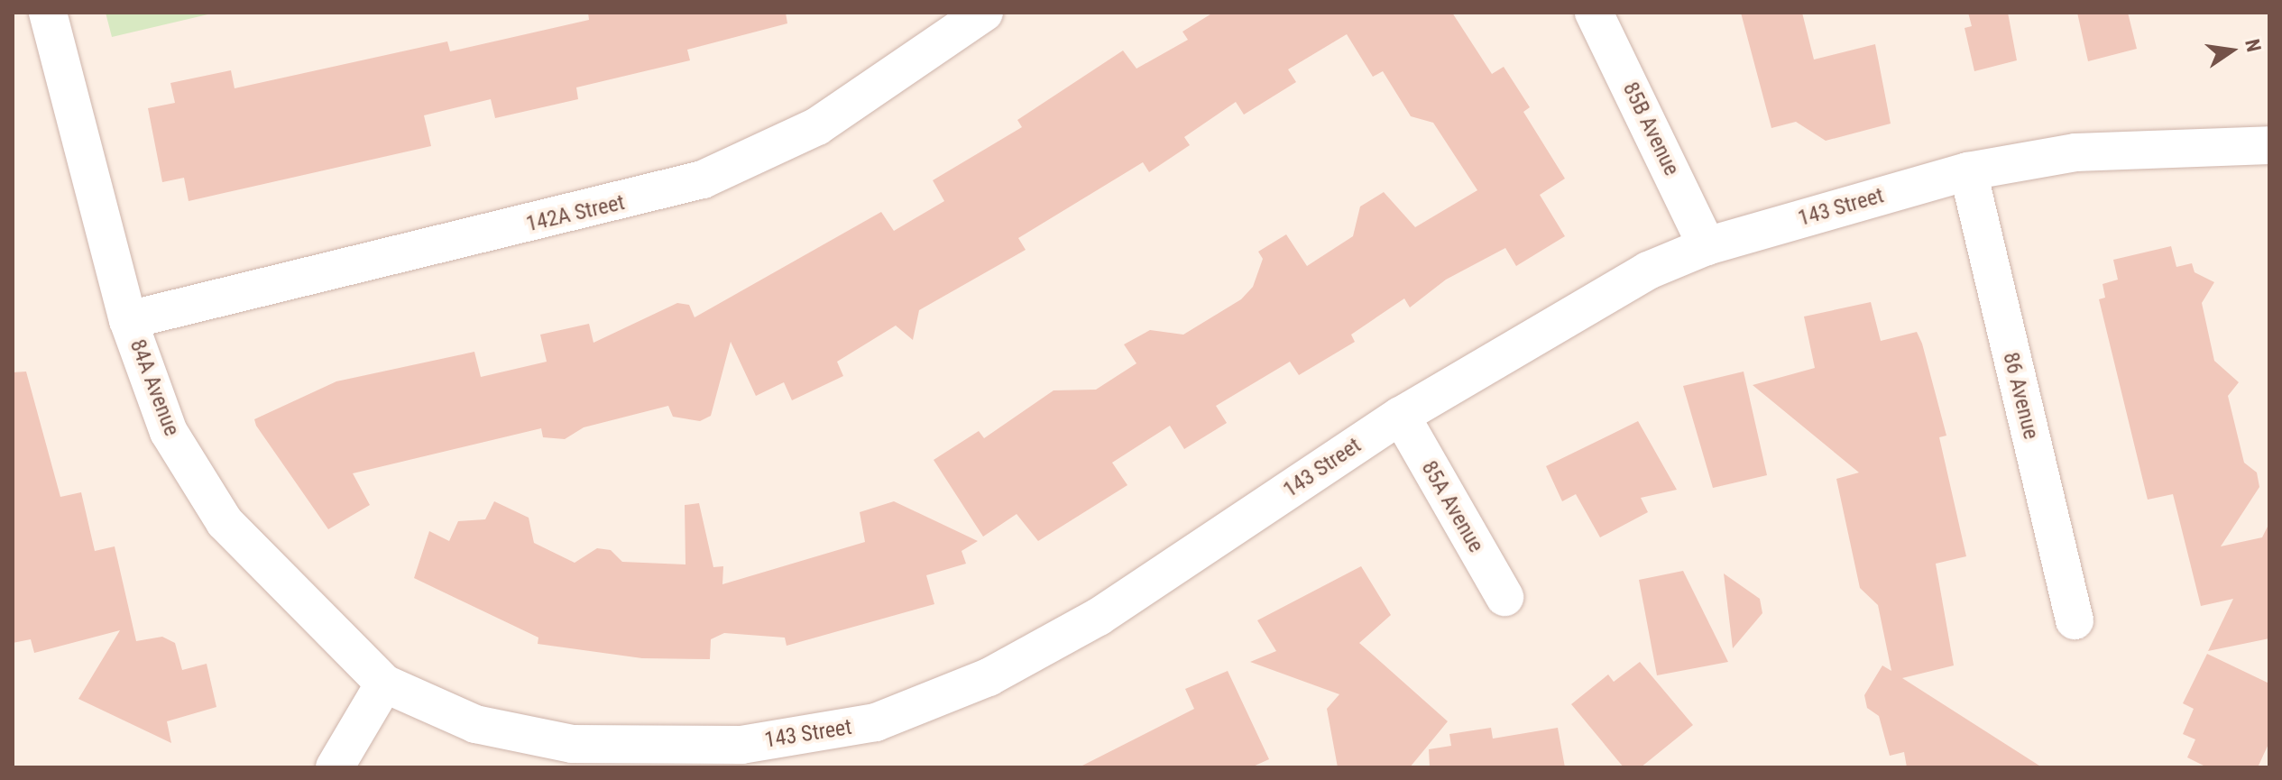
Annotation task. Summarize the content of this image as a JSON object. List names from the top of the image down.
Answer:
{
  "streets": {
    "street": [
      "85B Avenue",
      "143 Street",
      "142A Street",
      "84A Avenue",
      "86 Avenue",
      "85A Avenue"
    ]
  },
  "crossings": [
    ["85B Avenue", "143 Street"],
    ["143 Street", "84A Avenue"],
    ["143 Street", "86 Avenue"],
    ["143 Street", "85A Avenue"],
    ["142A Street", "84A Avenue"]
  ],
  "north": "right"
}
